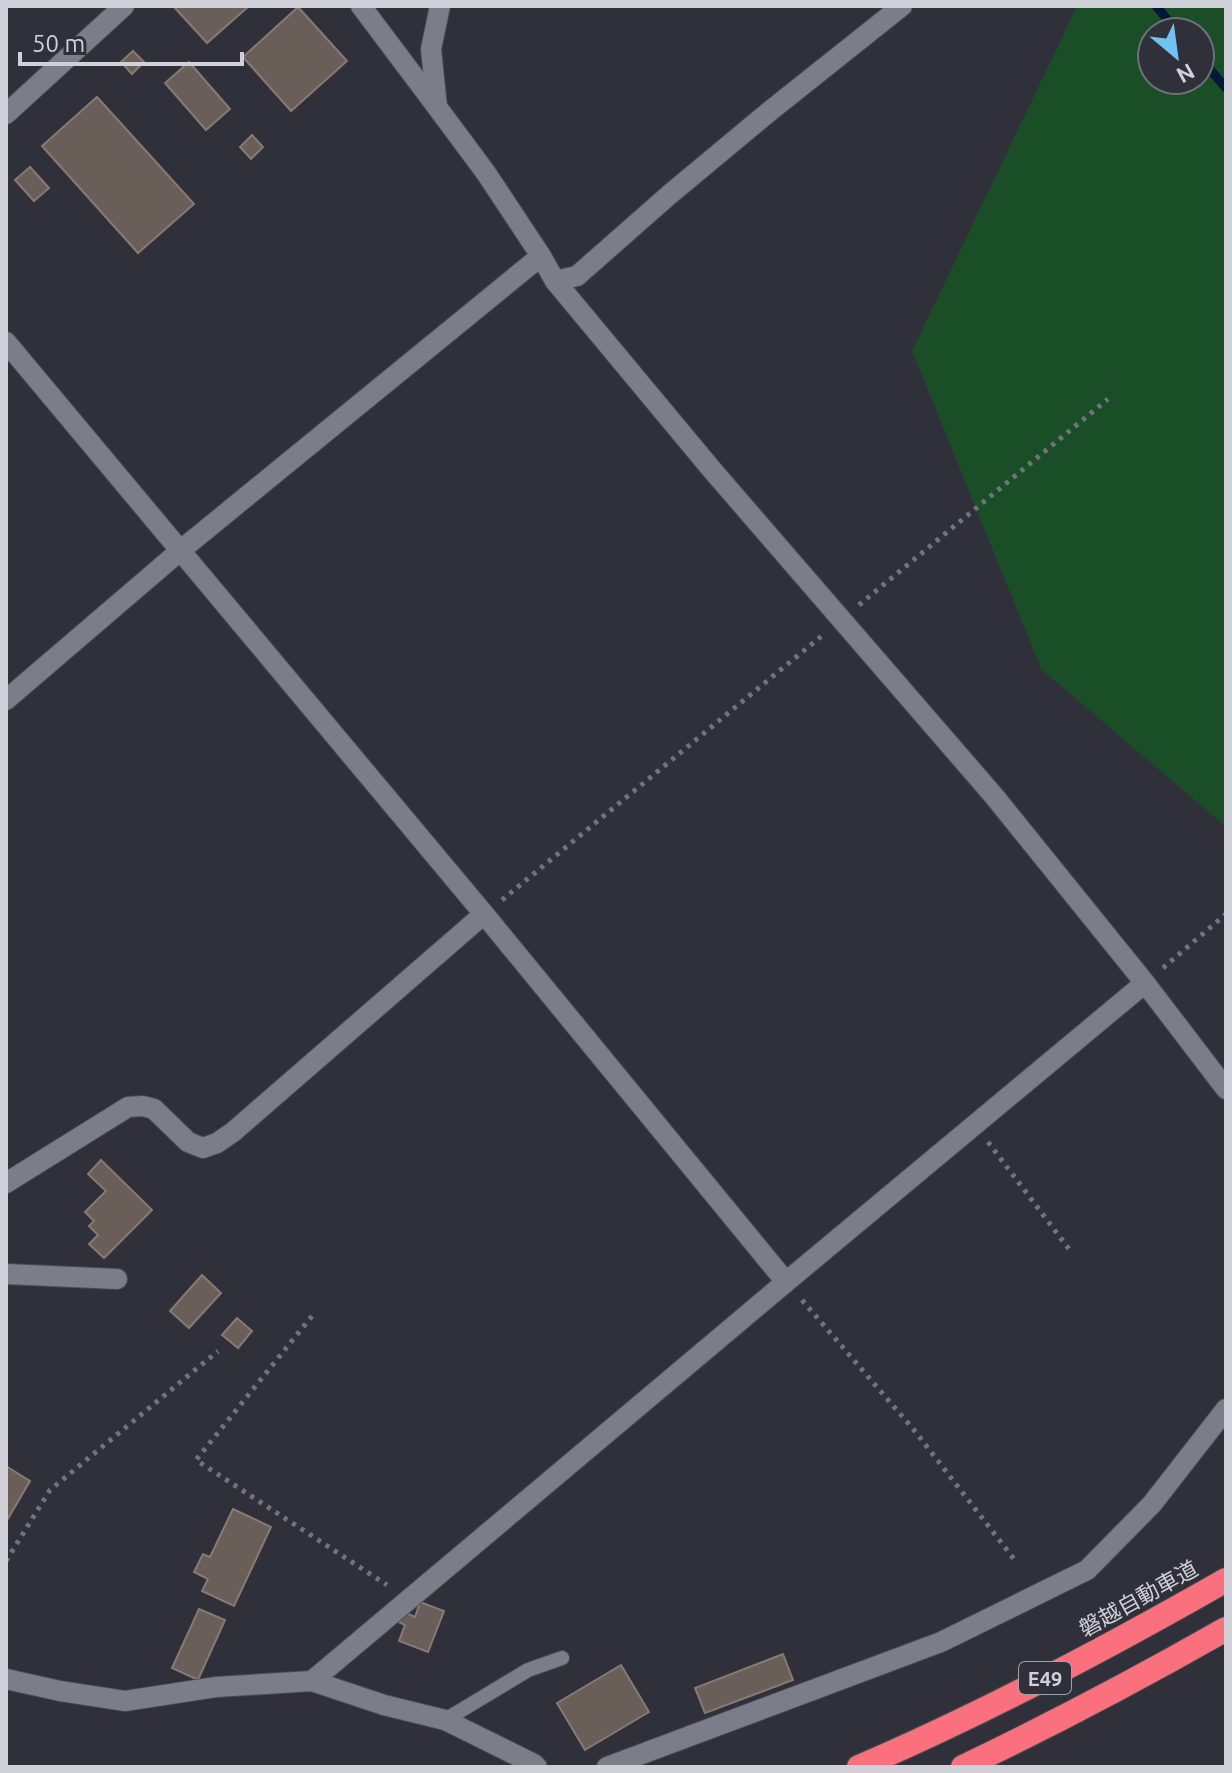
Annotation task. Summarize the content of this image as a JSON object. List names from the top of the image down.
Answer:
{
  "streets": {
    "highway": ["磐越自動車道", "E49"]
  },
  "scale_bar": "50 m",
  "north": "bottom right"
}
